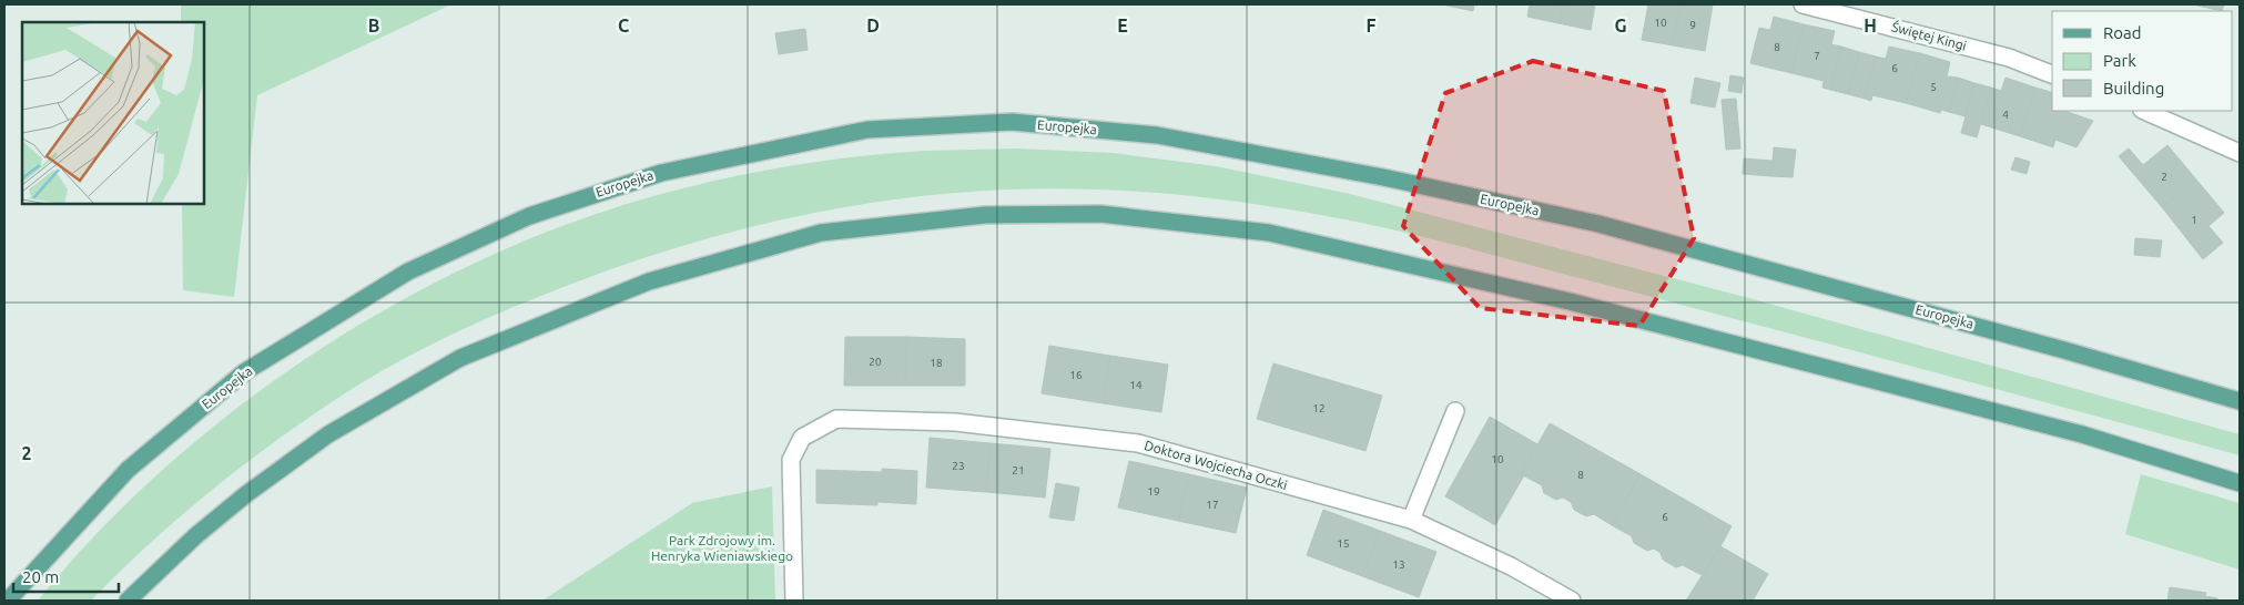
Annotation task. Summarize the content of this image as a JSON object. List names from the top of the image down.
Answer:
{
  "streets": {
    "main road": ["Europejka"],
    "street": ["Świętej Kingi", "Doktora Wojciecha Oczki"]
  },
  "parks": ["Park Zdrojowy im. Henryka Wieniawskiego"],
  "house_numbers": [
    "10",
    "9",
    "8",
    "7",
    "6",
    "5",
    "4",
    "2",
    "1",
    "20",
    "18",
    "16",
    "14",
    "12",
    "10",
    "23",
    "21",
    "8",
    "19",
    "17",
    "6",
    "15",
    "13"
  ],
  "legend": ["Road", "Park", "Building"],
  "scale_bar": "20 m",
  "grid": {
    "columns": [
      "B",
      "C",
      "D",
      "E",
      "F",
      "G",
      "H"
    ],
    "rows": ["2"]
  }
}
